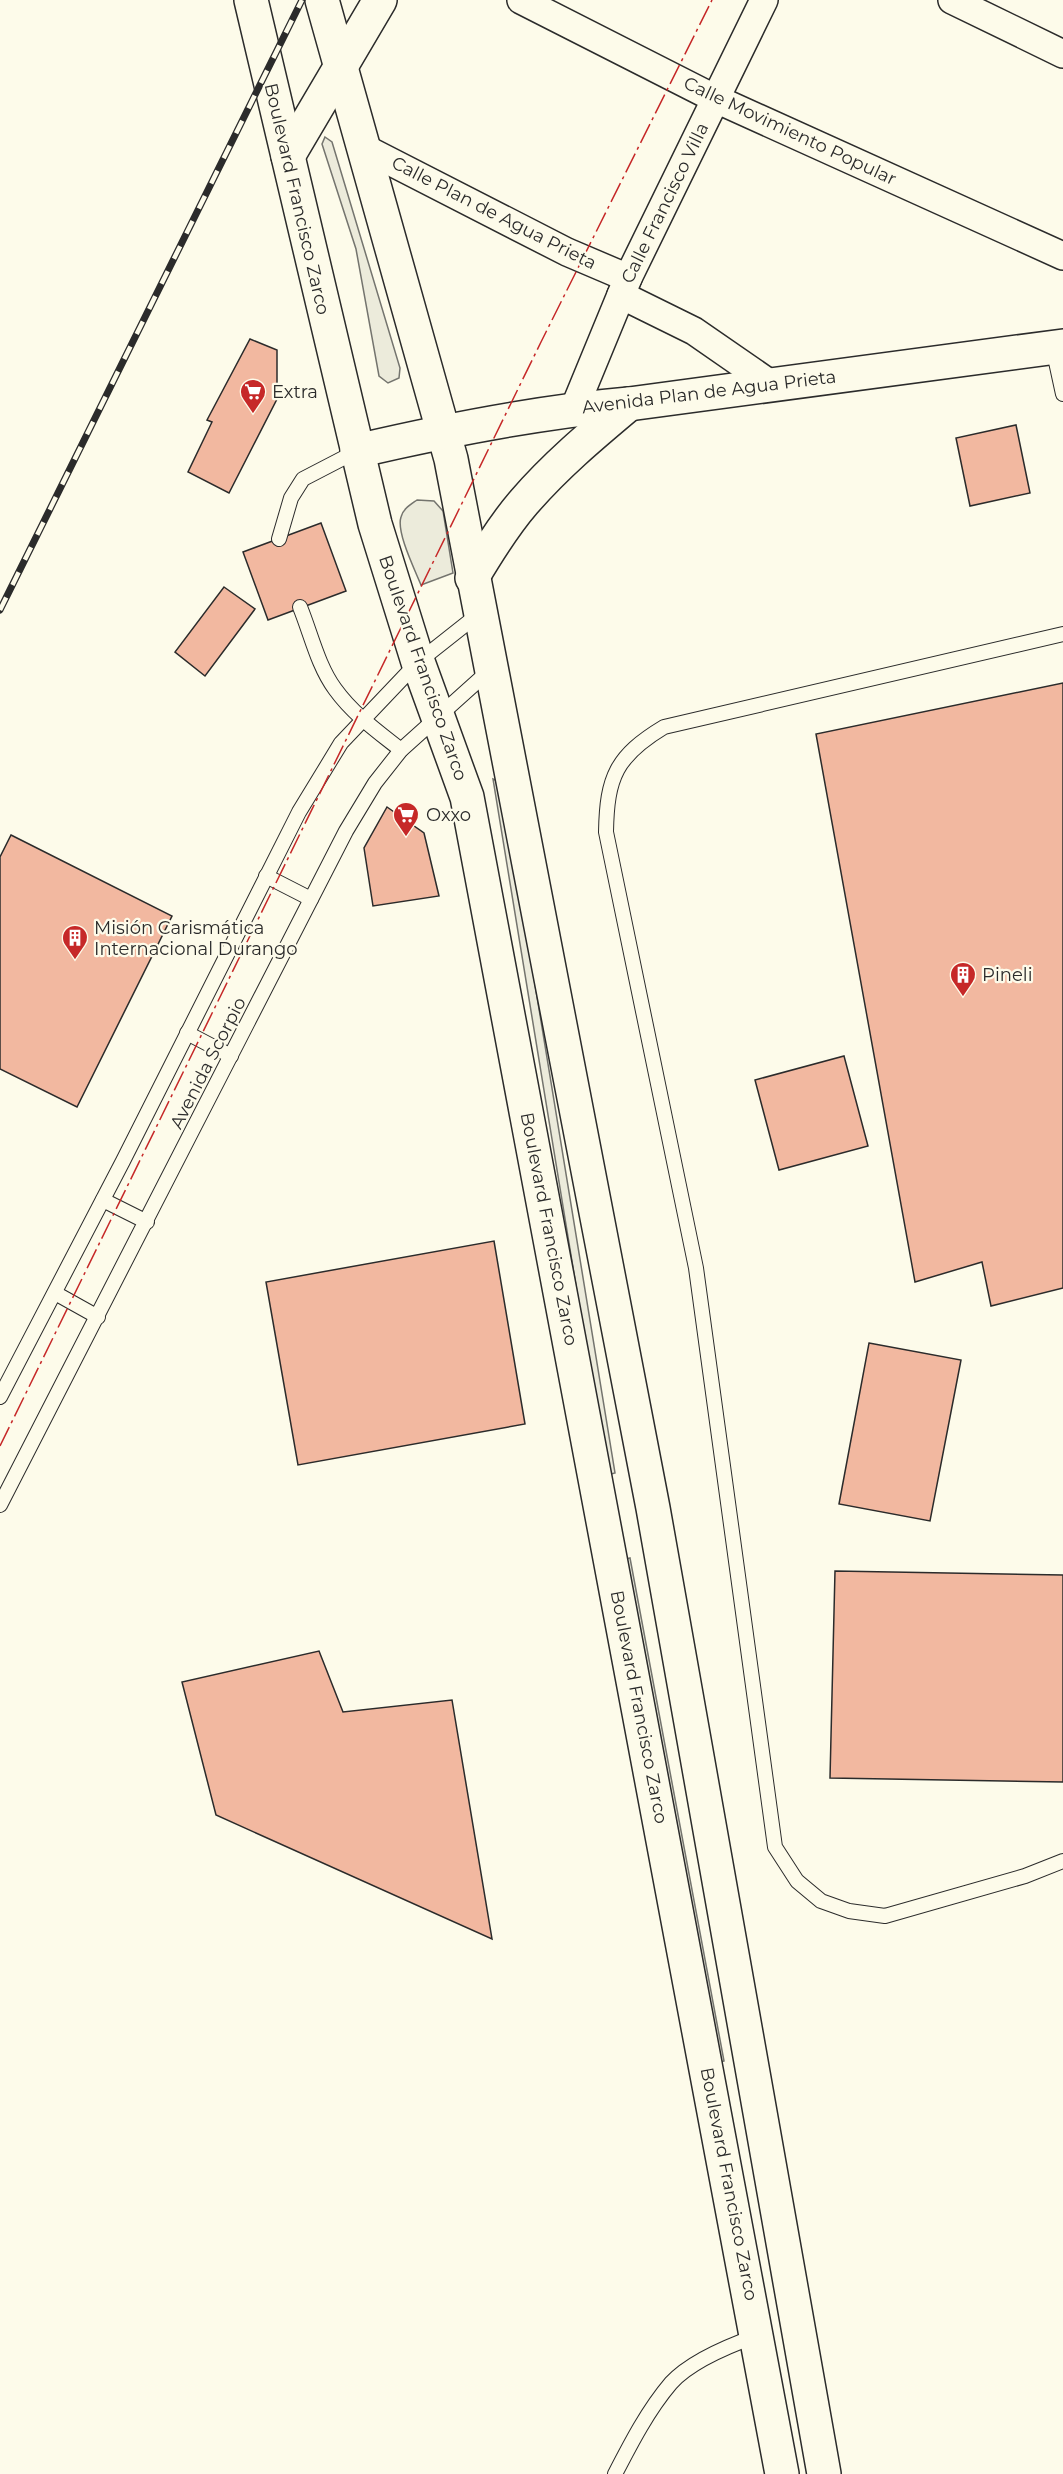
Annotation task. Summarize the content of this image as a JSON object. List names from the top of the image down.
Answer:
{
  "streets": {
    "main road": ["Boulevard Francisco Zarco", "Avenida Plan de Agua Prieta"],
    "street": ["Calle Movimiento Popular", "Calle Francisco Villa", "Calle Plan de Agua Prieta"],
    "lane": ["Avenida Scorpio"]
  },
  "crossings": [
    ["Calle Movimiento Popular", "Calle Francisco Villa"],
    ["Boulevard Francisco Zarco", "Avenida Plan de Agua Prieta"],
    ["Boulevard Francisco Zarco", "Avenida Scorpio"],
    ["Calle Francisco Villa", "Calle Plan de Agua Prieta"],
    ["Calle Francisco Villa", "Avenida Plan de Agua Prieta"],
    ["Calle Plan de Agua Prieta", "Avenida Plan de Agua Prieta"]
  ],
  "places": {
    "supermarket": ["Extra", "Oxxo"],
    "building": ["Misión Carismática Internacional Durango", "Pineli"]
  }
}
